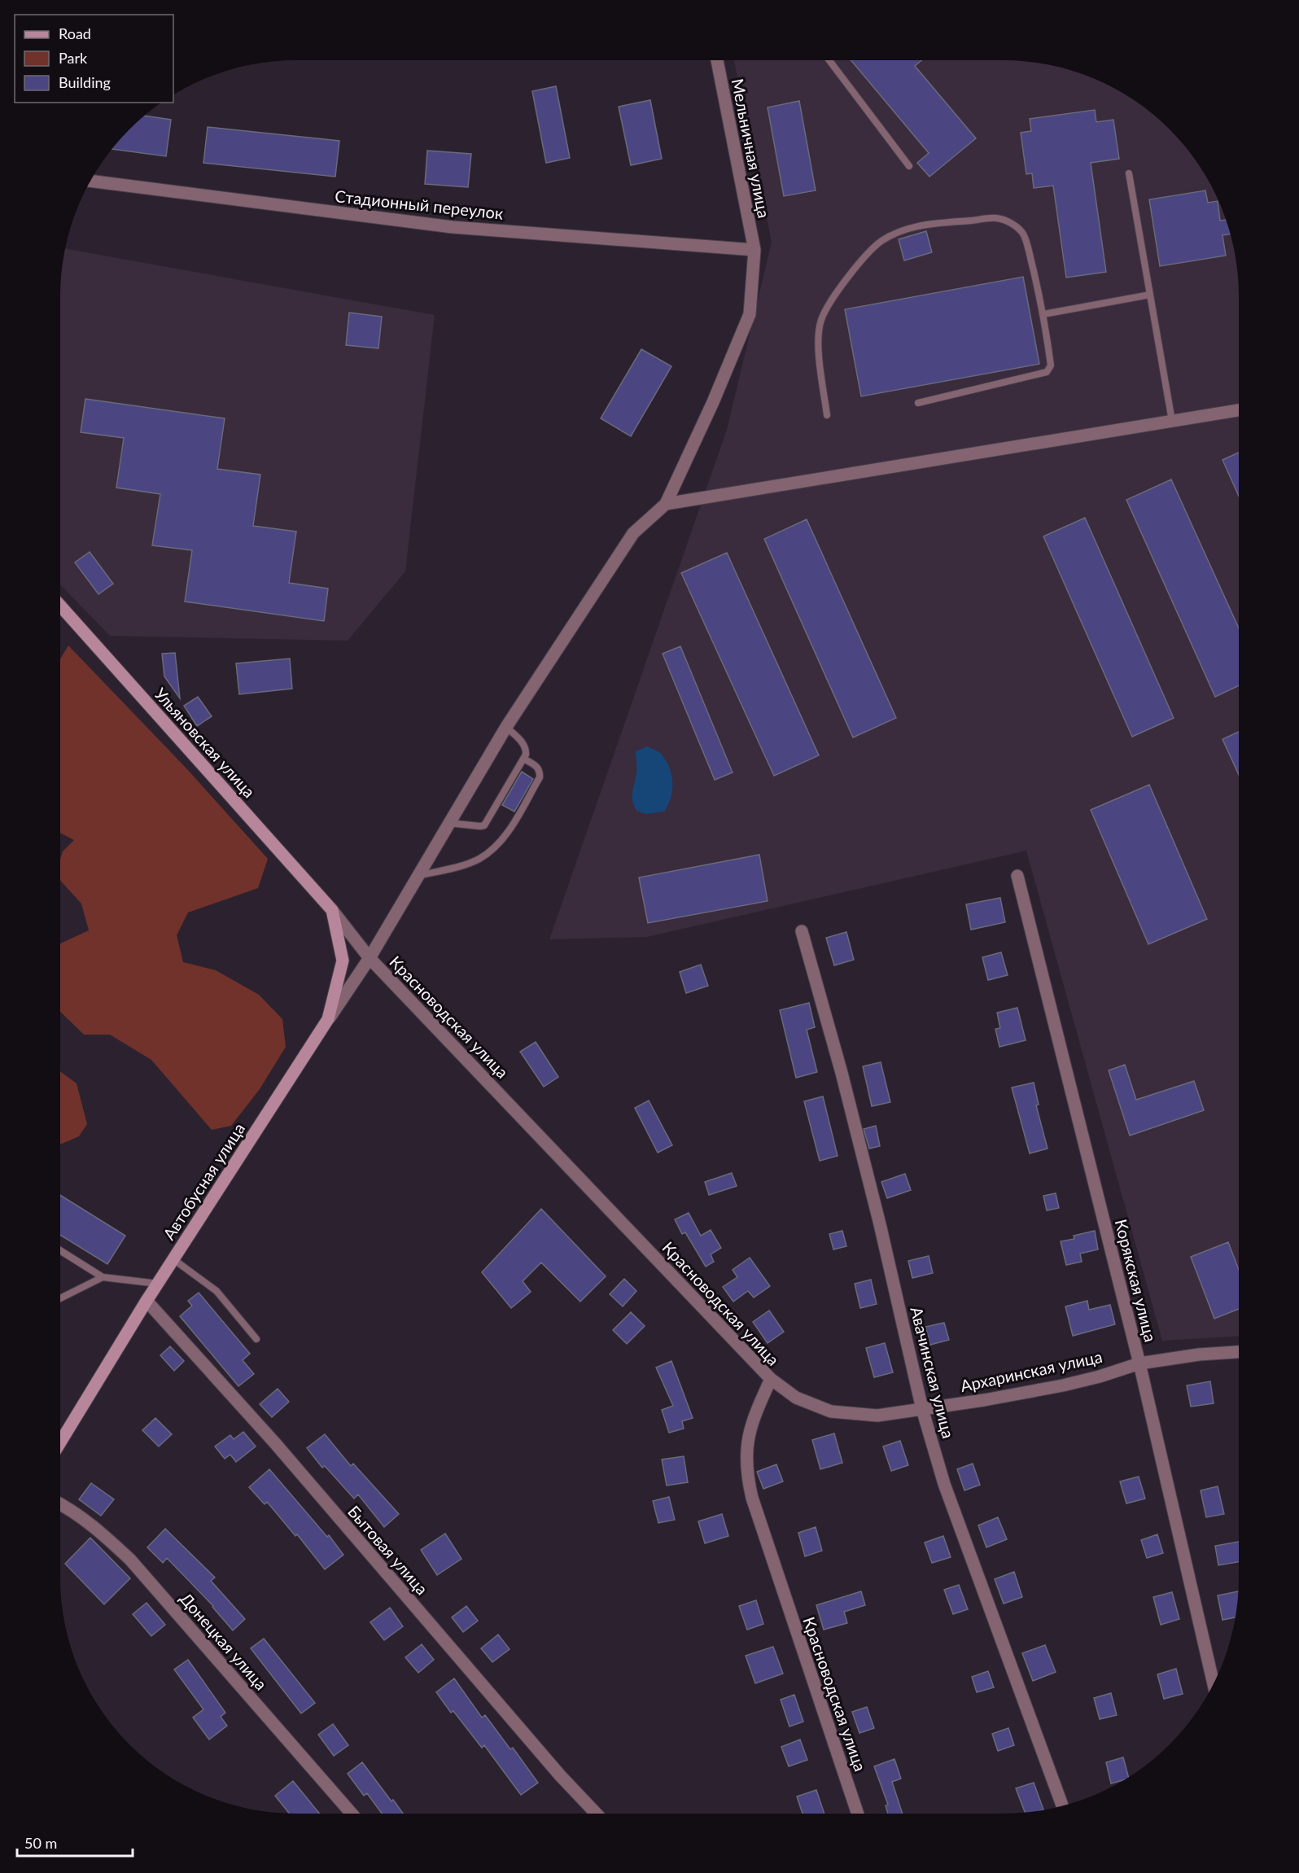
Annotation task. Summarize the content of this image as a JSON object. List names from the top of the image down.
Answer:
{
  "streets": {
    "street": [
      "Мельничная улица",
      "Стадионный переулок",
      "Ульяновская улица",
      "Красноводская улица",
      "Автобусная улица",
      "Корякская улица",
      "Архаринская улица",
      "Авачинская улица",
      "Бытовая улица",
      "Донецкая улица"
    ]
  },
  "crossings": [
    ["Мельничная улица", "Стадионный переулок"],
    ["Ульяновская улица", "Красноводская улица"],
    ["Ульяновская улица", "Автобусная улица"],
    ["Красноводская улица", "Автобусная улица"],
    ["Красноводская улица", "Архаринская улица"],
    ["Автобусная улица", "Бытовая улица"],
    ["Корякская улица", "Архаринская улица"],
    ["Архаринская улица", "Авачинская улица"]
  ],
  "legend": ["Road", "Park", "Building"],
  "scale_bar": "50 m"
}
